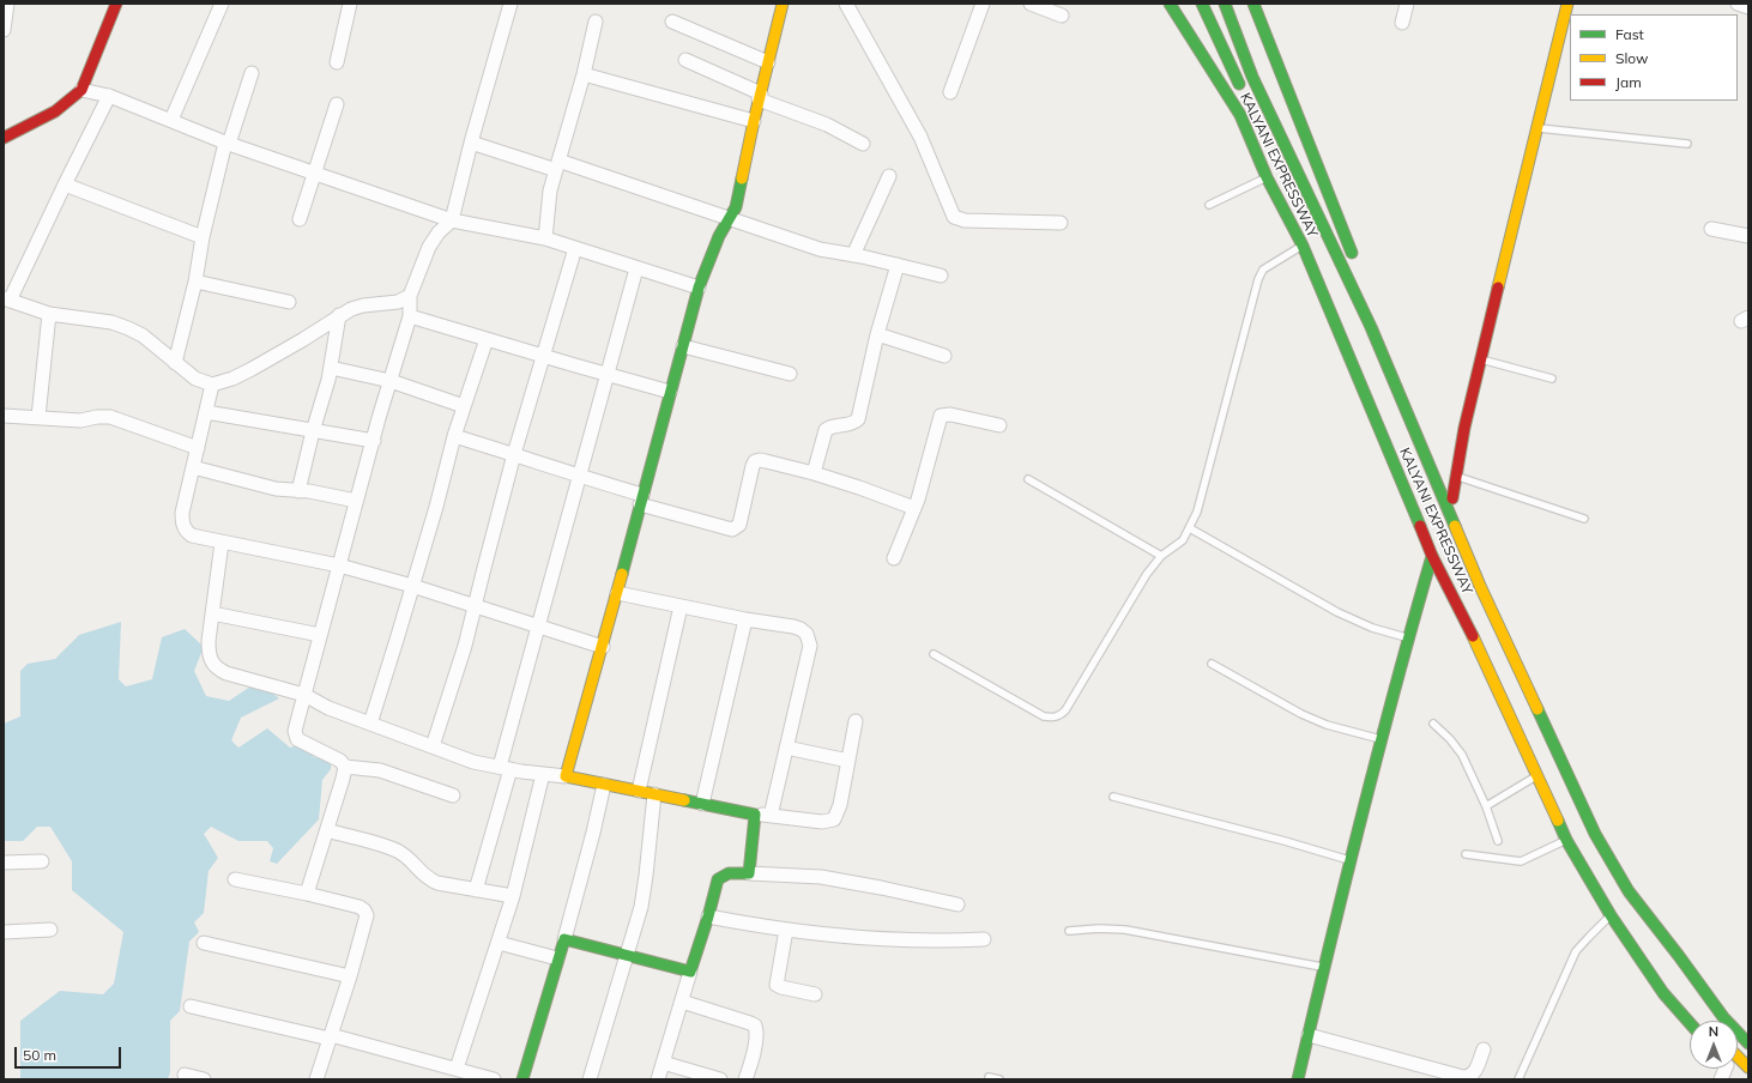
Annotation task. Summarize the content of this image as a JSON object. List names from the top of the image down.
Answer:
{
  "streets": {
    "main road": ["KALYANI EXPRESSWAY"]
  },
  "legend": ["Fast", "Slow", "Jam"],
  "scale_bar": "50 m",
  "north": "top"
}
